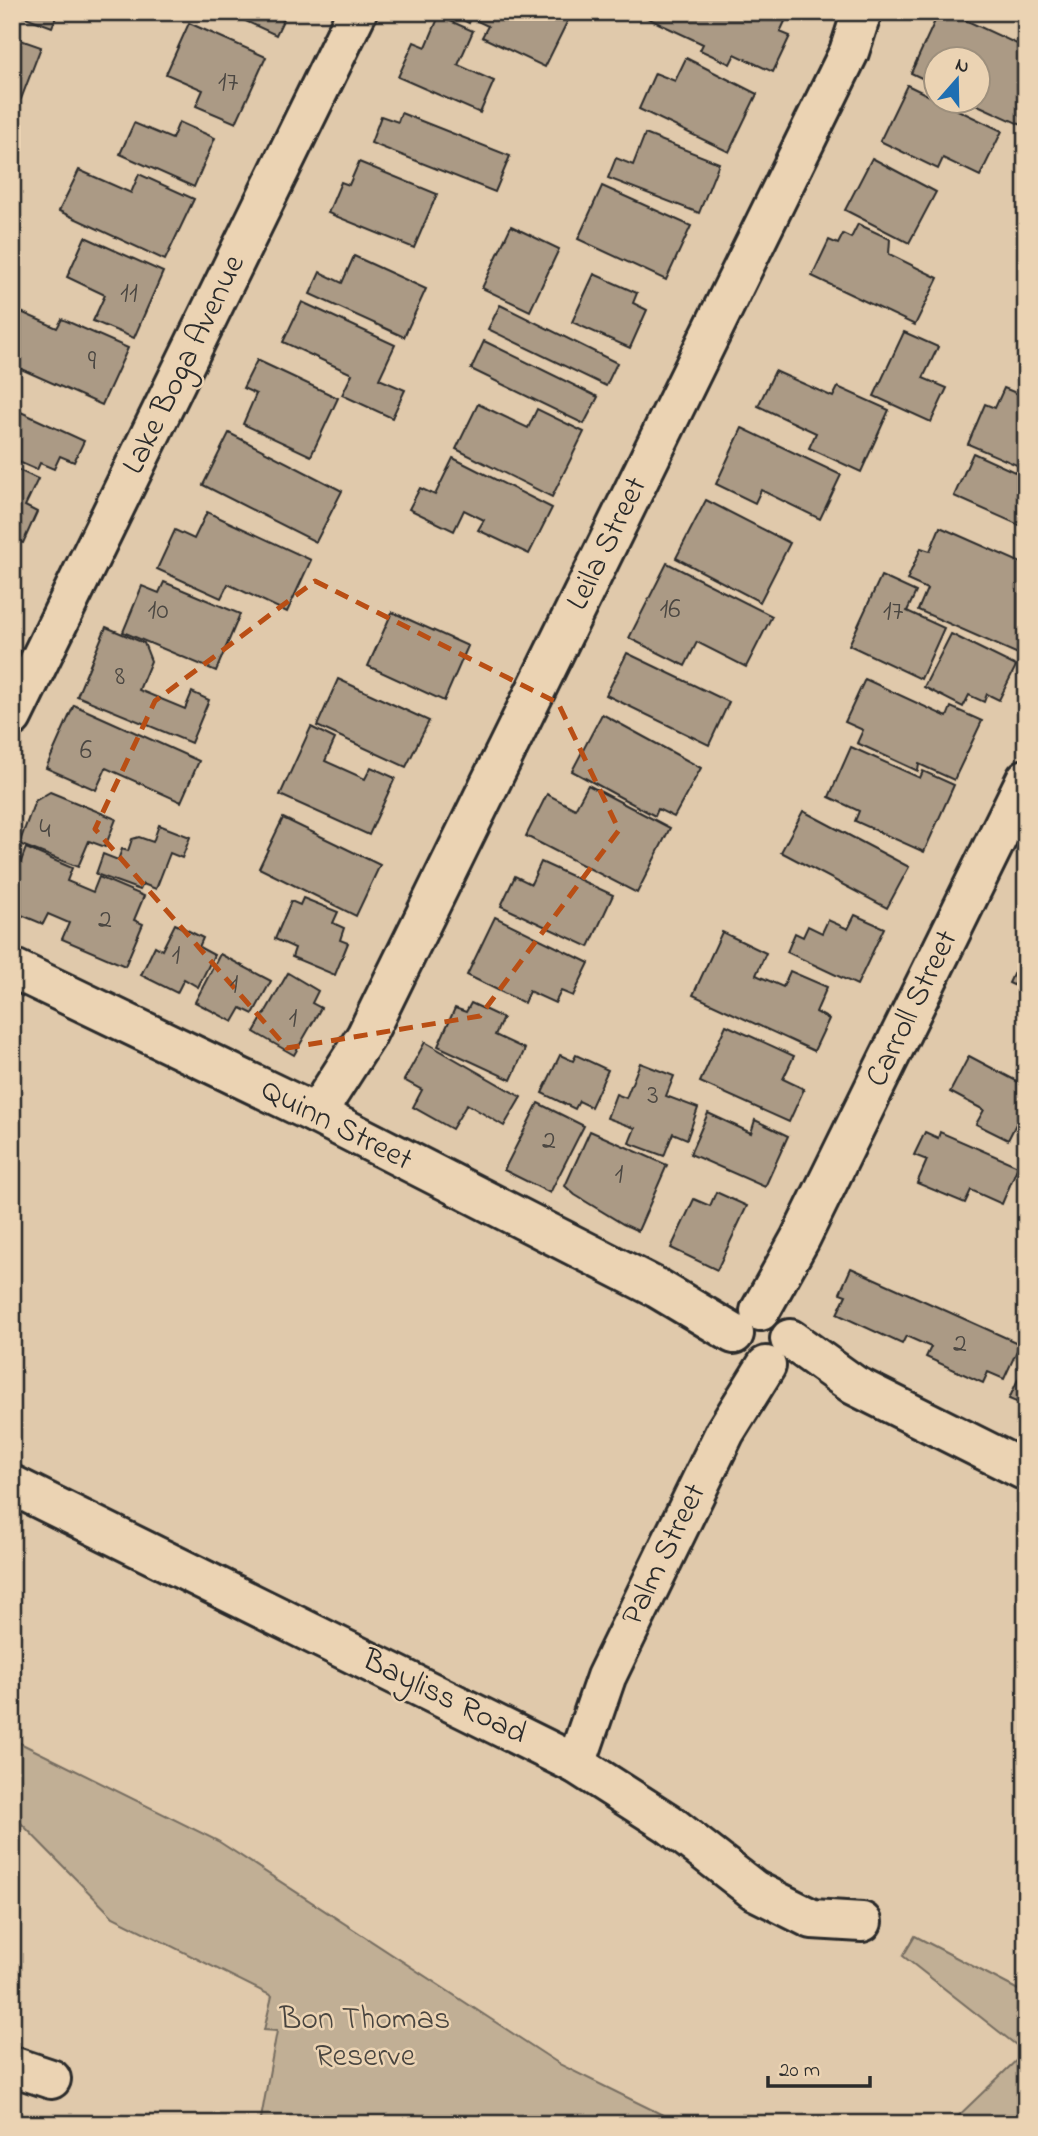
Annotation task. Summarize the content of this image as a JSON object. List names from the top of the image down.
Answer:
{
  "streets": {
    "street": [
      "Lake Boga Avenue",
      "Leila Street",
      "Carroll Street",
      "Quinn Street",
      "Palm Street",
      "Bayliss Road"
    ]
  },
  "crossings": [
    ["Leila Street", "Quinn Street"],
    ["Carroll Street", "Quinn Street"],
    ["Carroll Street", "Palm Street"],
    ["Quinn Street", "Palm Street"],
    ["Palm Street", "Bayliss Road"]
  ],
  "parks": ["Bon Thomas Reserve"],
  "house_numbers": [
    "17",
    "11",
    "9",
    "16",
    "10",
    "17",
    "8",
    "6",
    "4",
    "2",
    "1",
    "1",
    "1",
    "3",
    "2",
    "1",
    "2"
  ],
  "scale_bar": "20 m",
  "north": "top"
}
